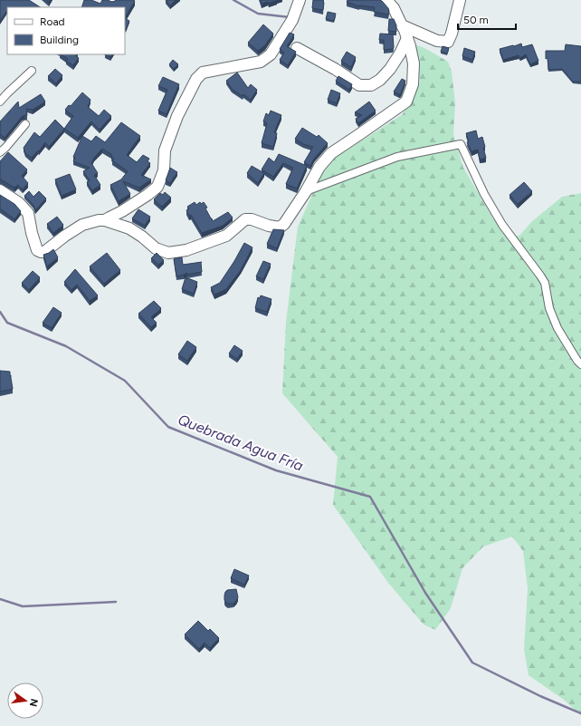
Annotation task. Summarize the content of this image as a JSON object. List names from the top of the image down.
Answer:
{
  "water": ["Quebrada Agua Fría"],
  "legend": ["Road", "Building"],
  "scale_bar": "50 m",
  "north": "right"
}
